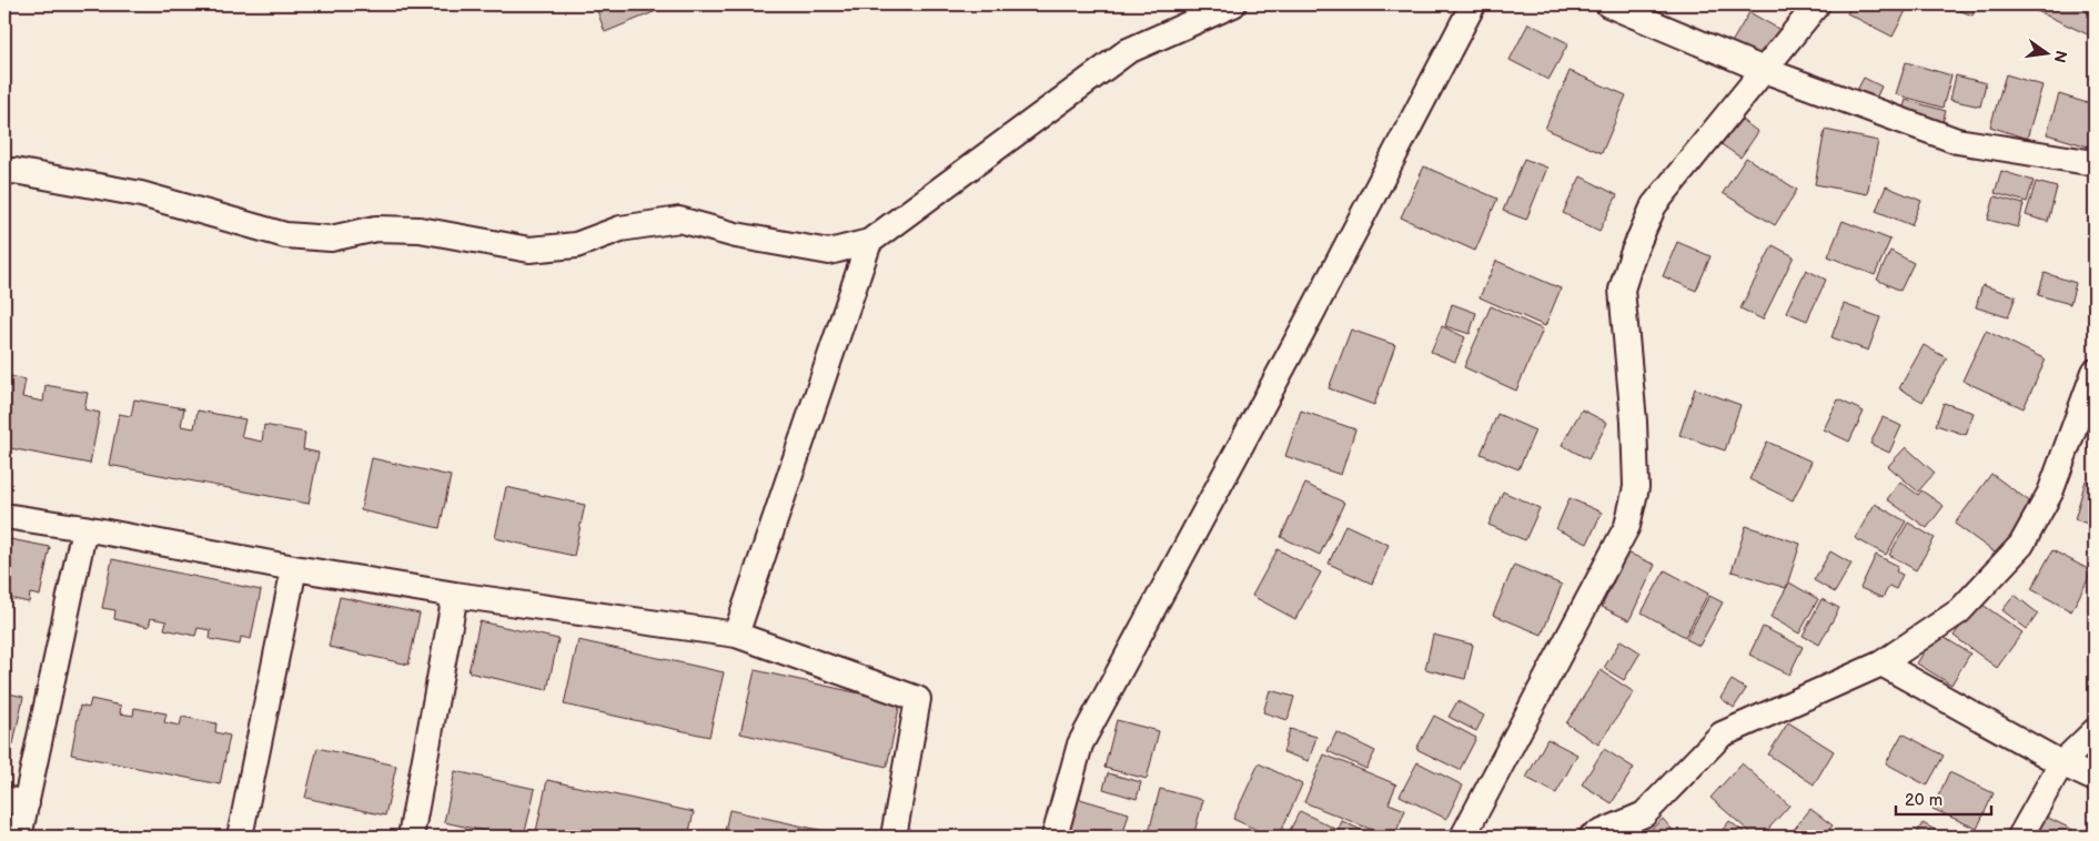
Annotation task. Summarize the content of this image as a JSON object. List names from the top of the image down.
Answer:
{
  "scale_bar": "20 m",
  "north": "right"
}
